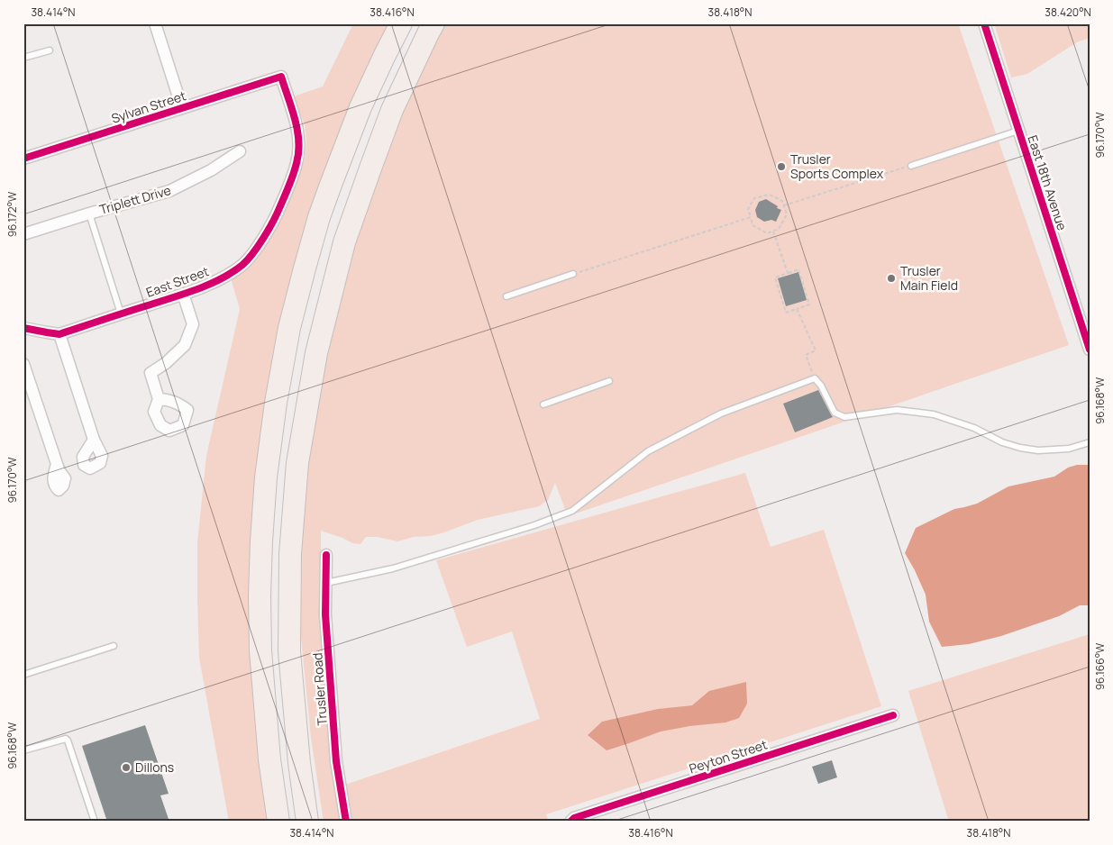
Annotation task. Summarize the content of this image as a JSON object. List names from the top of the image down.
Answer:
{
  "streets": {
    "street": [
      "Sylvan Street",
      "East 18th Avenue",
      "Triplett Drive",
      "East Street",
      "Trusler Road",
      "Peyton Street"
    ]
  },
  "crossings": [
    ["Sylvan Street", "East Street"]
  ],
  "places": ["Trusler Sports Complex", "Trusler Main Field", "Dillons"],
  "coordinates": [
    "38.414°N",
    "38.416°N",
    "38.418°N",
    "38.420°N",
    "96.170°W",
    "96.172°W",
    "96.168°W",
    "96.166°W"
  ]
}
